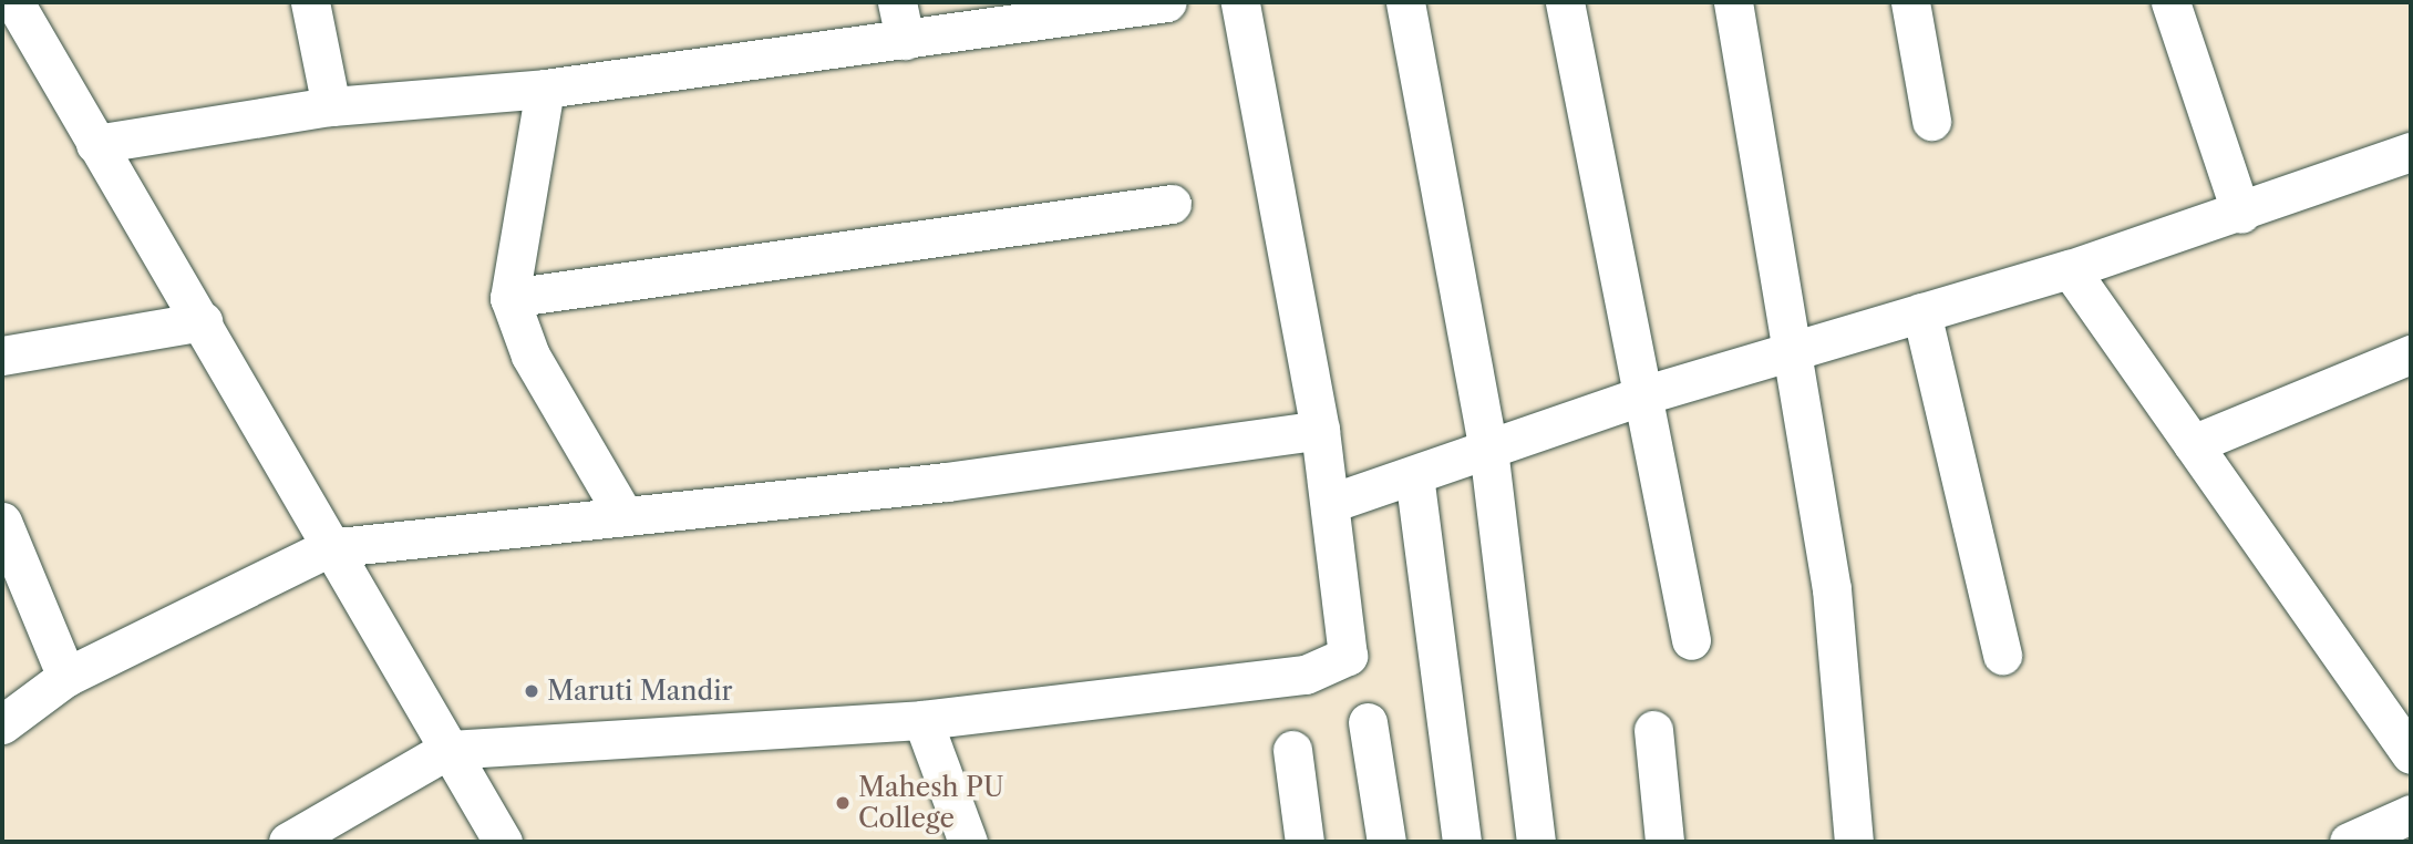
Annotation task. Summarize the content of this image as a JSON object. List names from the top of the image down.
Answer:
{
  "places": ["Maruti Mandir", "Mahesh PU College"]
}
